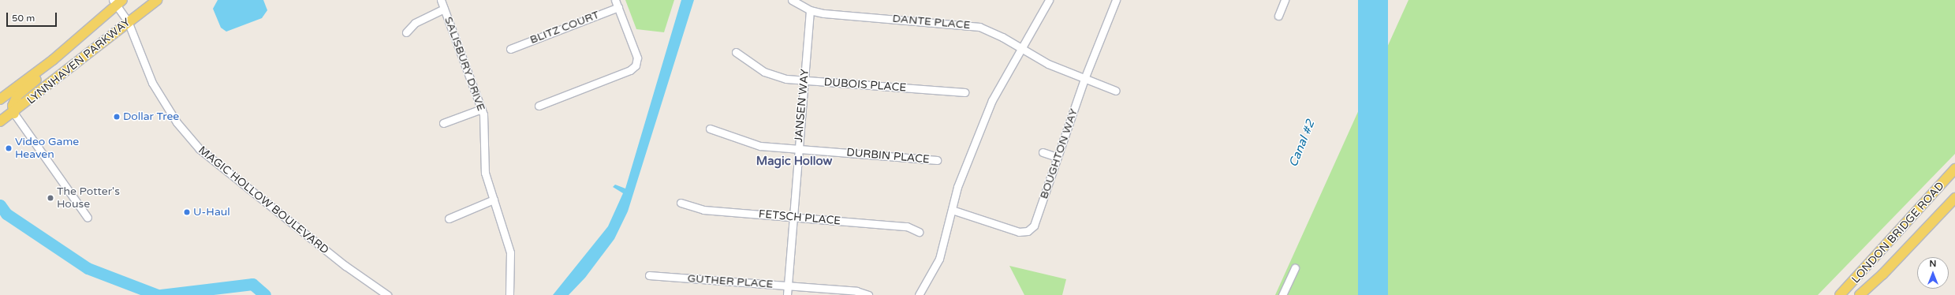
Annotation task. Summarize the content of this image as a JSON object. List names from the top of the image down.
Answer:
{
  "streets": {
    "main road": ["LYNNHAVEN PARKWAY", "LONDON BRIDGE ROAD"],
    "street": [
      "DANTE PLACE",
      "BLITZ COURT",
      "SALISBURY DRIVE",
      "DUBOIS PLACE",
      "JANSEN WAY",
      "BOUGHTON WAY",
      "DURBIN PLACE",
      "MAGIC HOLLOW BOULEVARD",
      "FETSCH PLACE",
      "GUTHER PLACE"
    ]
  },
  "crossings": [
    ["DANTE PLACE", "JANSEN WAY"],
    ["DANTE PLACE", "BOUGHTON WAY"],
    ["LYNNHAVEN PARKWAY", "MAGIC HOLLOW BOULEVARD"],
    ["DUBOIS PLACE", "JANSEN WAY"],
    ["JANSEN WAY", "DURBIN PLACE"],
    ["JANSEN WAY", "FETSCH PLACE"],
    ["JANSEN WAY", "GUTHER PLACE"]
  ],
  "districts": ["Magic Hollow"],
  "water": ["Canal #2"],
  "places": [
    "Dollar Tree",
    "Video Game Heaven",
    "The Potter's House",
    "U-Haul"
  ],
  "scale_bar": "50 m",
  "north": "top"
}
